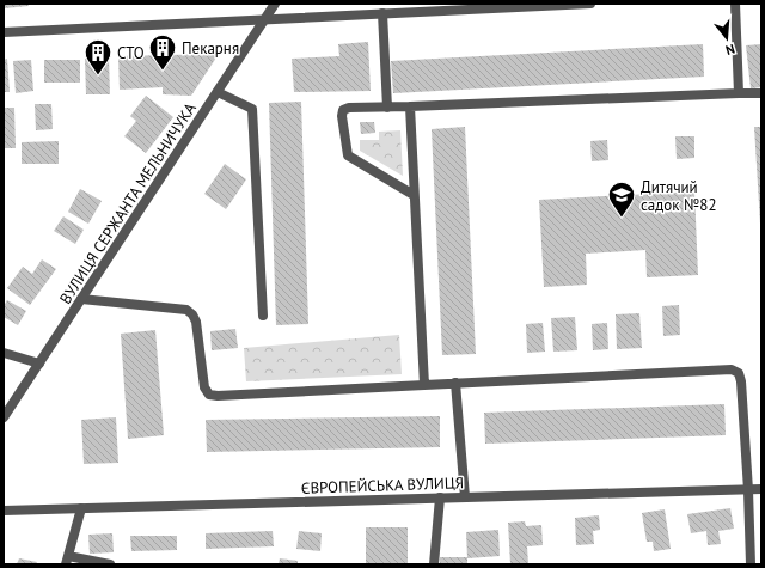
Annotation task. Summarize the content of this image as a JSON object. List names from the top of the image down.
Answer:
{
  "streets": {
    "street": ["ВУЛИЦЯ СЕРЖАНТА МЕЛЬНИЧУКА", "ЄВРОПЕЙСЬКА ВУЛИЦЯ"]
  },
  "places": {
    "building": ["Пекарня", "СТО"],
    "school or university": ["Дитячий садок №82"]
  },
  "north": "bottom"
}
